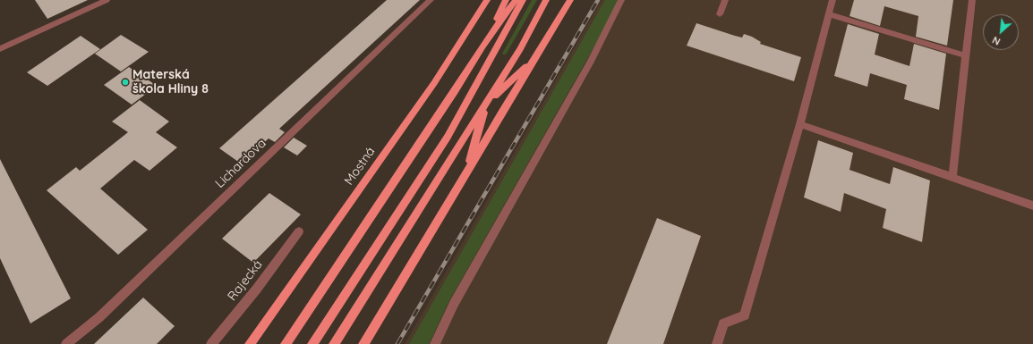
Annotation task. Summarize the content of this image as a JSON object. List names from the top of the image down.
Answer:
{
  "streets": {
    "main road": ["Mostná"],
    "street": ["Lichardova", "Rajecká"]
  },
  "places": ["Materská škola Hliny 8"],
  "north": "bottom left"
}
